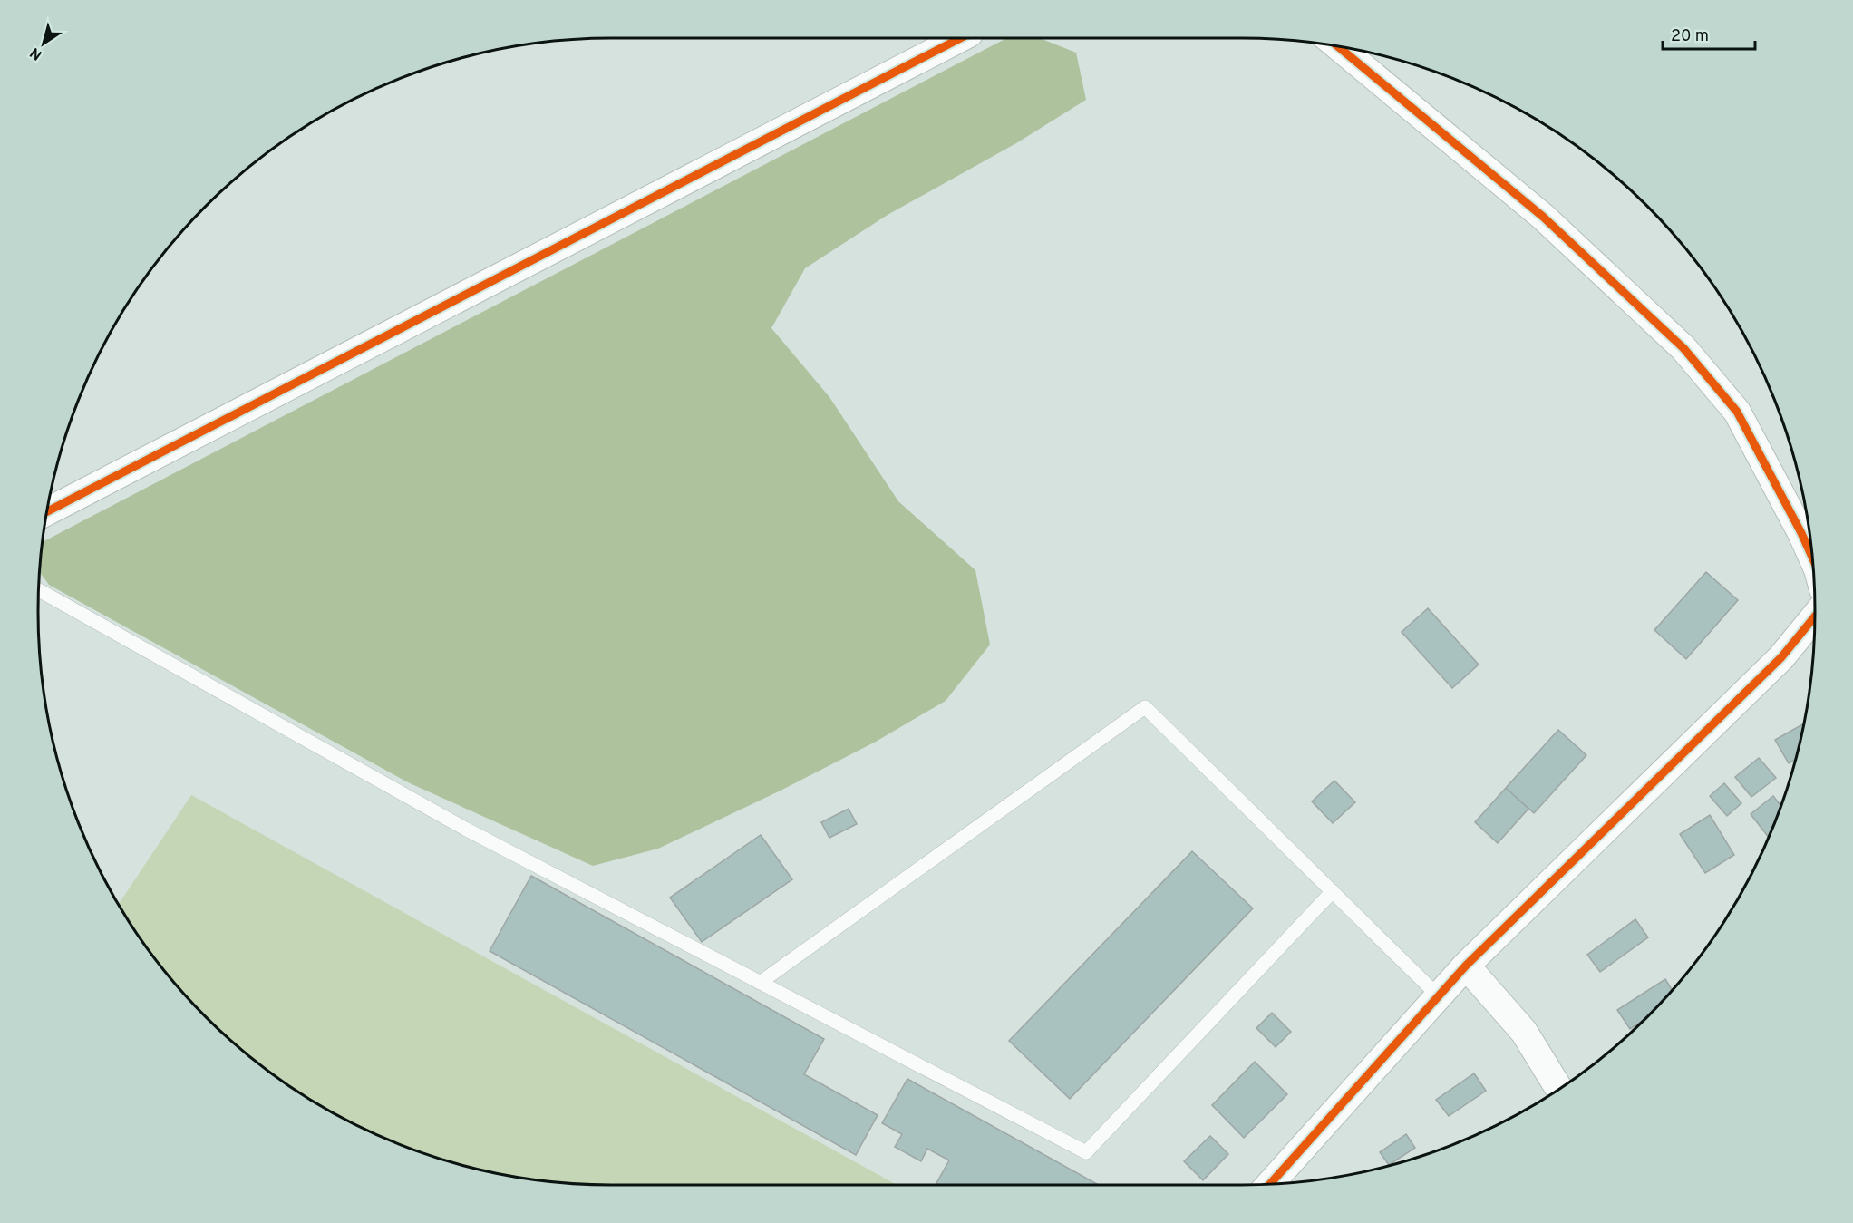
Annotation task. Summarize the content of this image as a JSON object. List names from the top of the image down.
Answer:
{
  "scale_bar": "20 m",
  "north": "bottom left"
}
